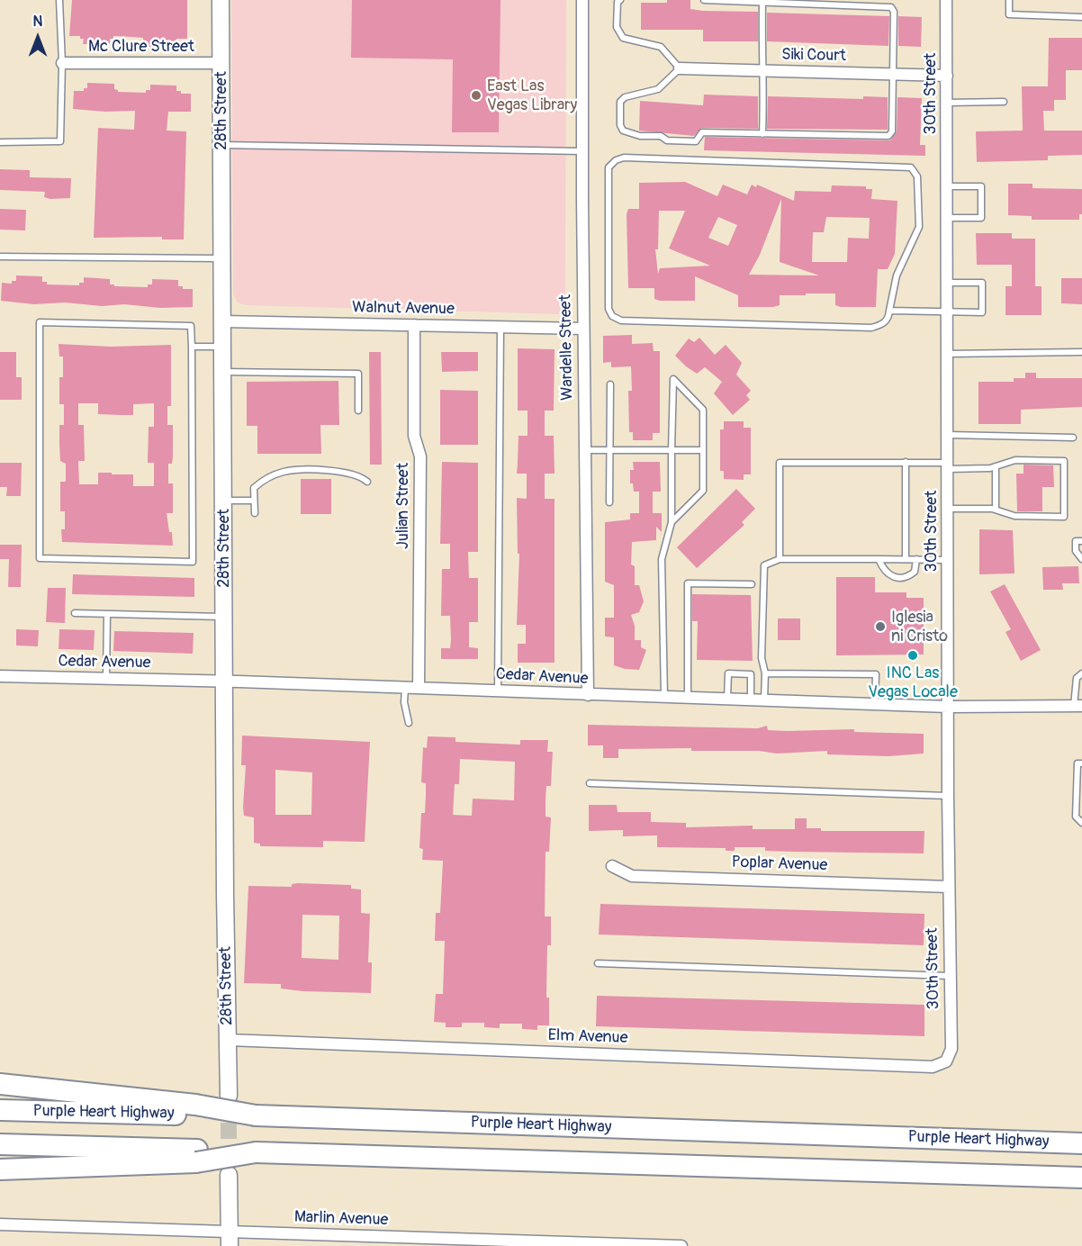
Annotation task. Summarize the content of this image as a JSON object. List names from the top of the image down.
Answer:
{
  "streets": {
    "highway": ["Purple Heart Highway"],
    "street": [
      "Mc Clure Street",
      "Siki Court",
      "30th Street",
      "28th Street",
      "Walnut Avenue",
      "Wardelle Street",
      "Julian Street",
      "Cedar Avenue",
      "Poplar Avenue",
      "Elm Avenue",
      "Marlin Avenue"
    ]
  },
  "crossings": [
    ["Mc Clure Street", "28th Street"],
    ["Siki Court", "30th Street"],
    ["30th Street", "Cedar Avenue"],
    ["30th Street", "Poplar Avenue"],
    ["30th Street", "Elm Avenue"],
    ["28th Street", "Walnut Avenue"],
    ["28th Street", "Cedar Avenue"],
    ["28th Street", "Elm Avenue"],
    ["Walnut Avenue", "Wardelle Street"],
    ["Walnut Avenue", "Julian Street"],
    ["Wardelle Street", "Cedar Avenue"],
    ["Julian Street", "Cedar Avenue"]
  ],
  "places": ["East Las Vegas Library", "Iglesia ni Cristo", "INC Las Vegas Locale"],
  "north": "top"
}
